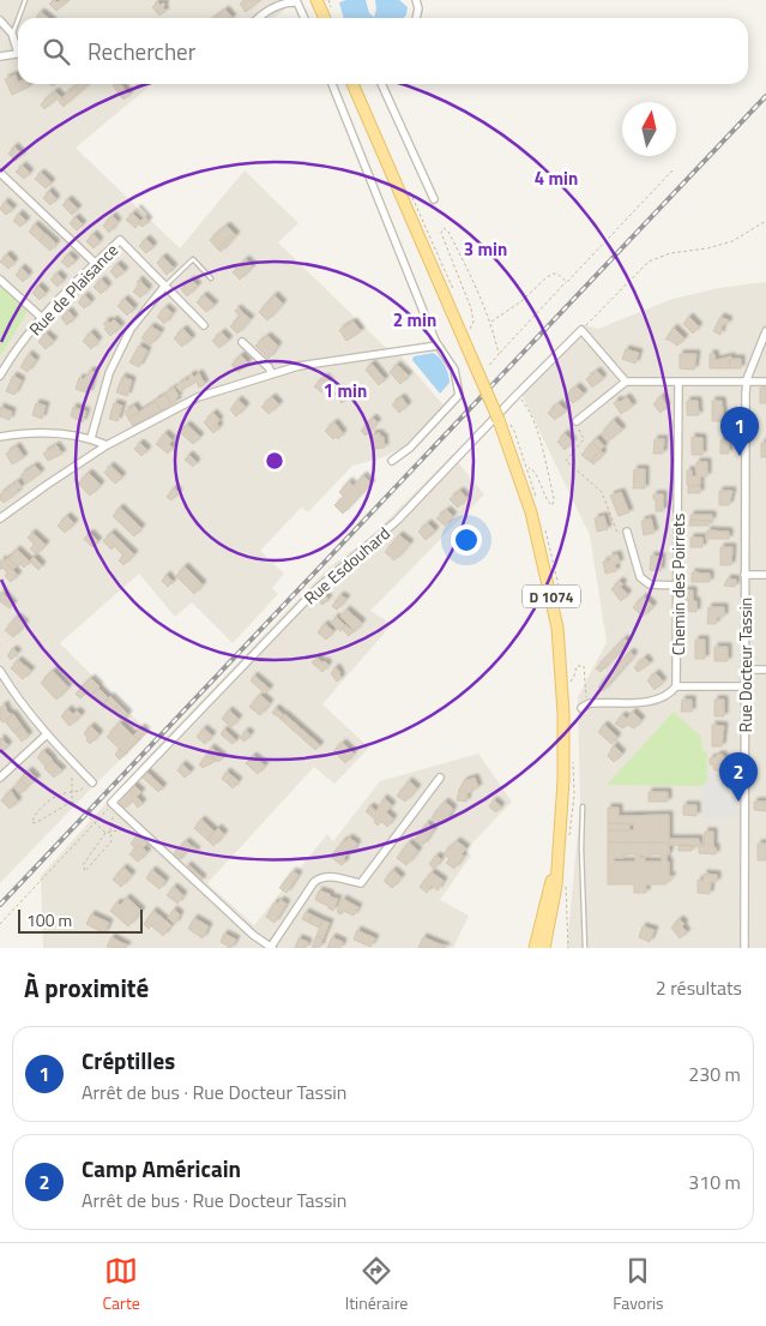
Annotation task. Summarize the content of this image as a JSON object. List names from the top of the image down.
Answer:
{
  "streets": {
    "main road": ["D 1074"],
    "street": [
      "Rue de Plaisance",
      "Rue Esdouhard",
      "Chemin des Poirrets",
      "Rue Docteur Tassin"
    ]
  },
  "scale_bar": "100 m",
  "north": "top",
  "page": {
    "search": "Rechercher",
    "pins": ["1", "2"],
    "scale": "100 m",
    "heading": ["À proximité", "2 résultats"],
    "list": [
      {
        "mark": "1",
        "name": "Créptilles",
        "note": "Arrêt de bus · Rue Docteur Tassin",
        "value": "230 m"
      },
      {
        "mark": "2",
        "name": "Camp Américain",
        "note": "Arrêt de bus · Rue Docteur Tassin",
        "value": "310 m"
      }
    ],
    "nav": ["Carte", "Itinéraire", "Favoris"]
  },
  "rings": [
    "4 min",
    "3 min",
    "2 min",
    "1 min"
  ]
}
